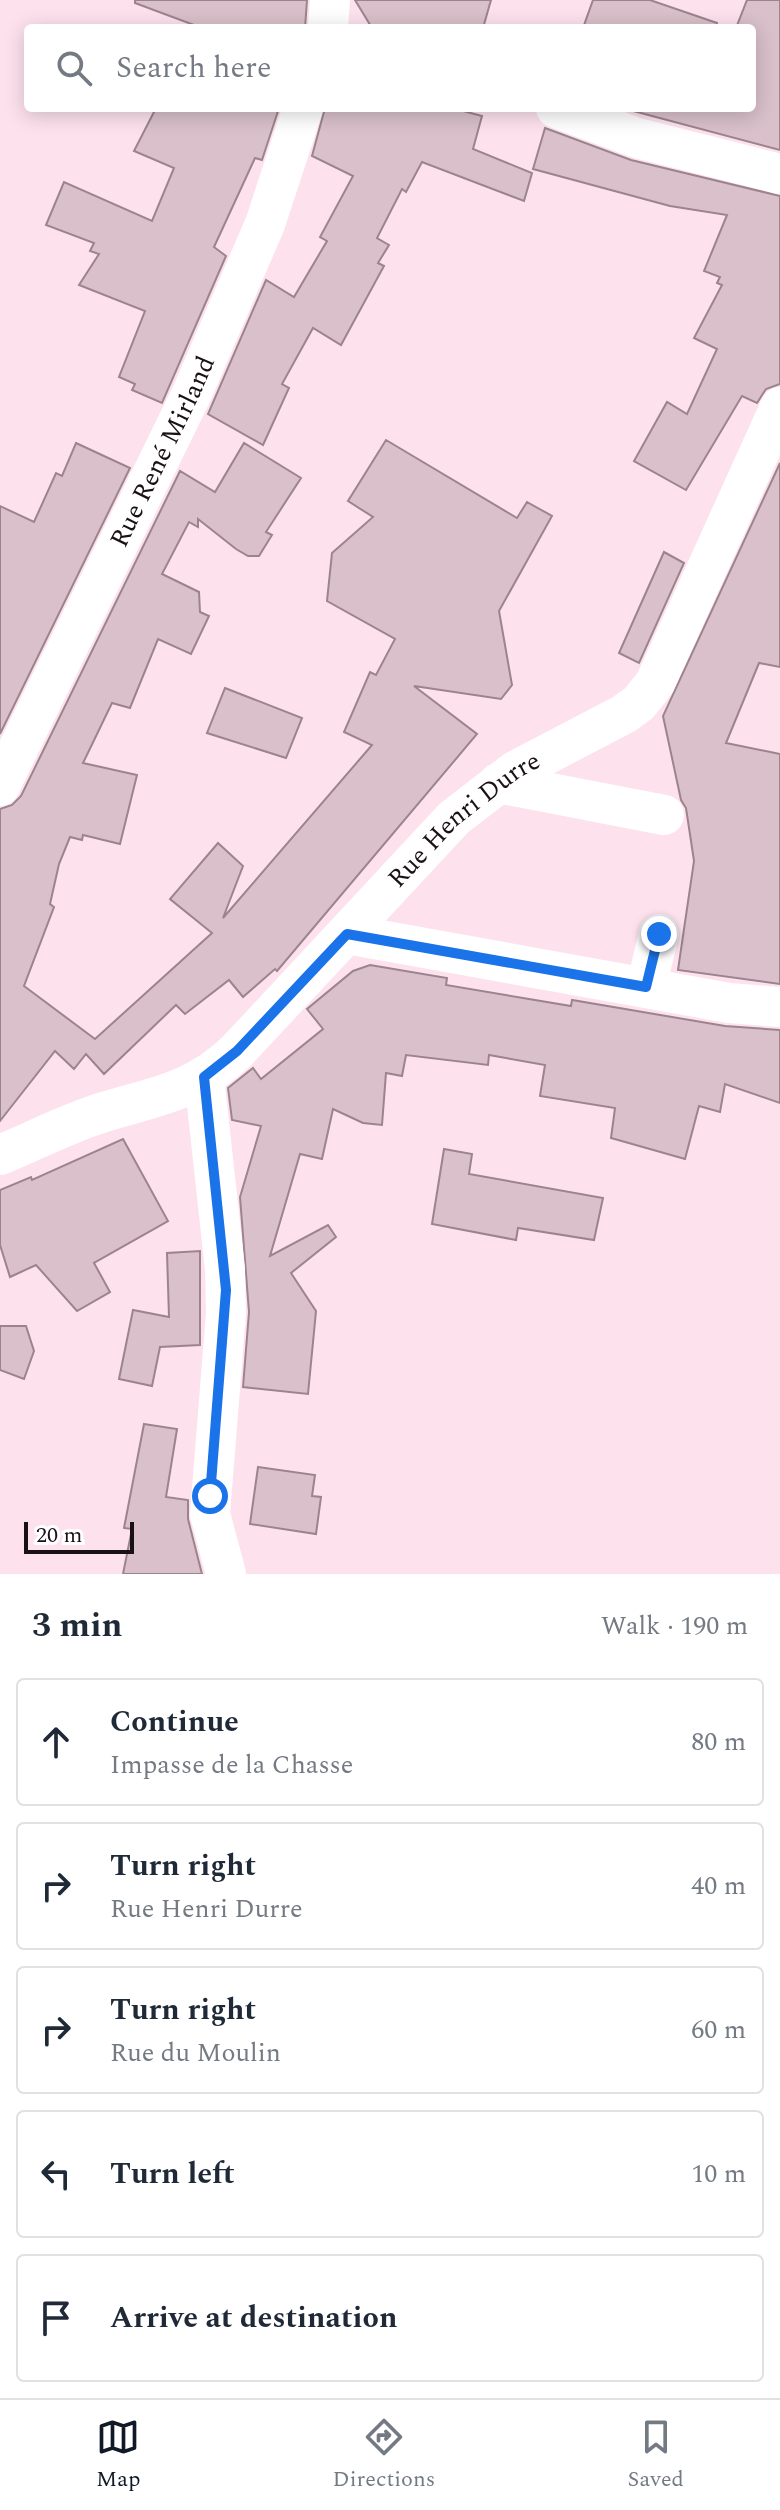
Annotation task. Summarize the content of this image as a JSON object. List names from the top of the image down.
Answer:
{
  "streets": {
    "street": ["Rue René Mirland", "Rue Henri Durre"]
  },
  "scale_bar": "20 m",
  "page": {
    "search": "Search here",
    "scale": "20 m",
    "heading": ["3 min", "Walk · 190 m"],
    "list": [
      ["Continue", "Impasse de la Chasse", "80 m"],
      ["Turn right", "Rue Henri Durre", "40 m"],
      ["Turn right", "Rue du Moulin", "60 m"],
      ["Turn left", "10 m"],
      "Arrive at destination"
    ],
    "nav": ["Map", "Directions", "Saved"]
  }
}
